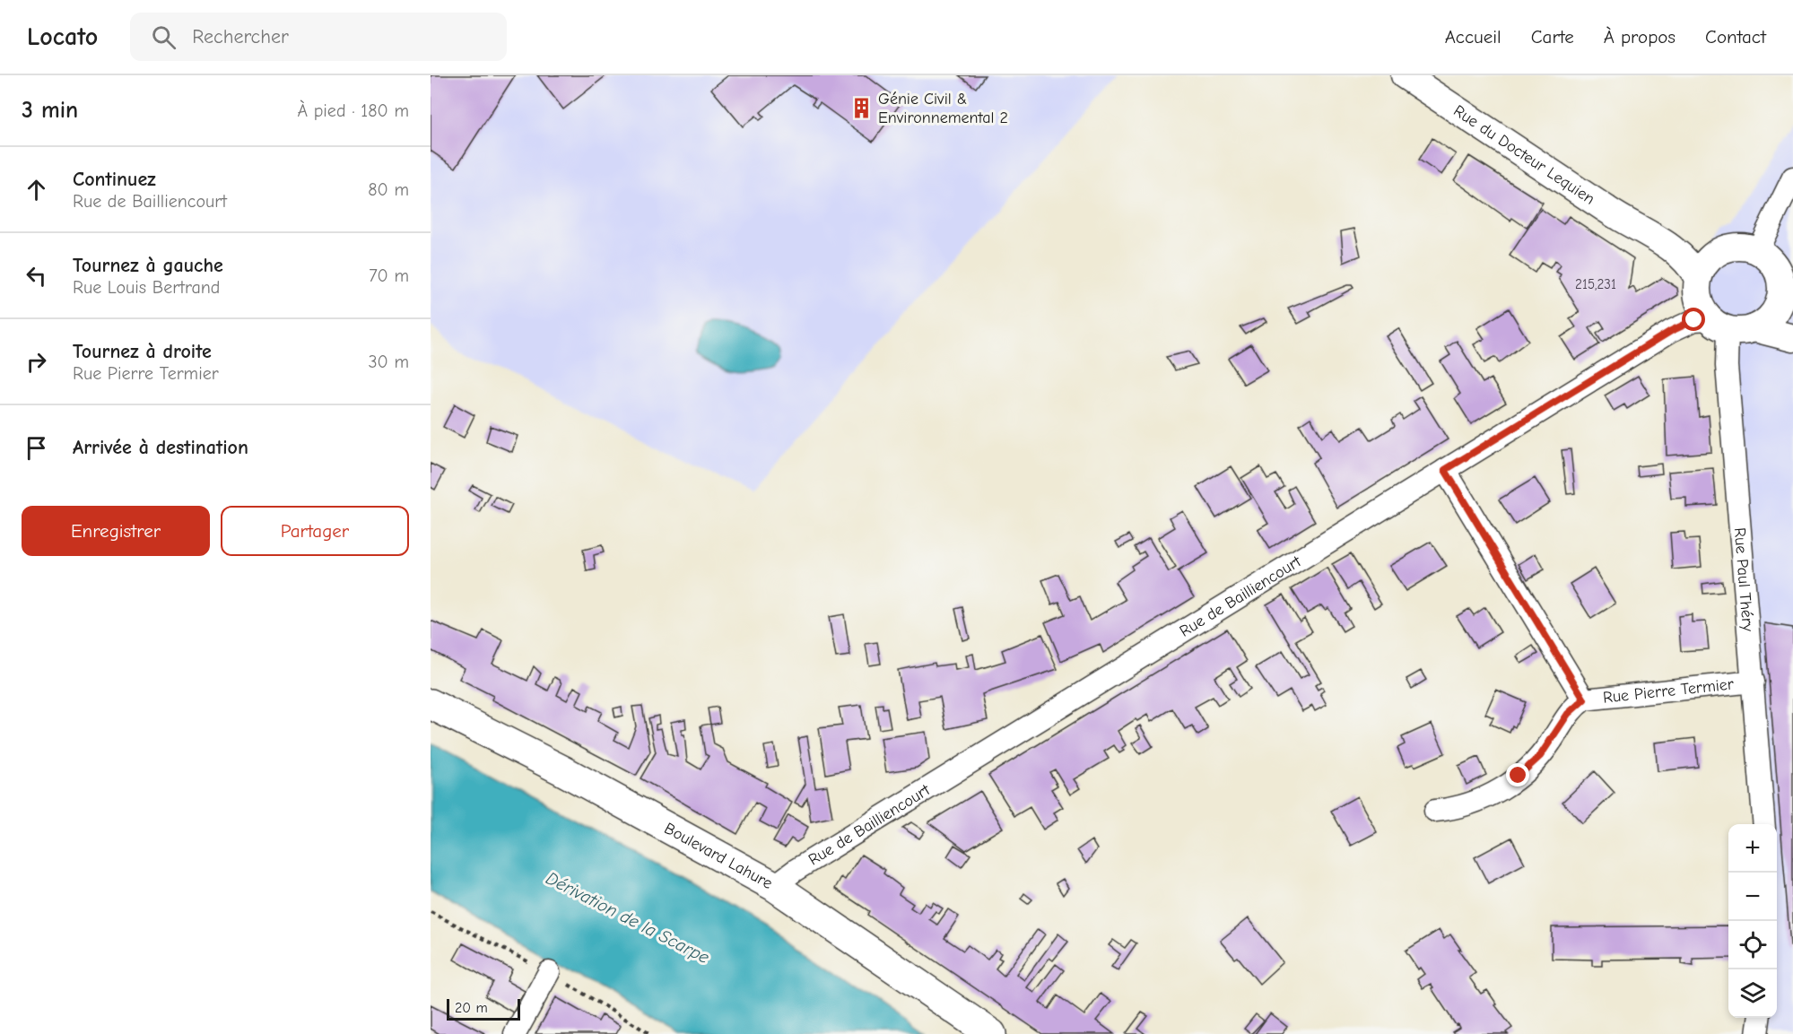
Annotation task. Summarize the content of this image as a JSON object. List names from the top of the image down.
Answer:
{
  "streets": {
    "main road": ["Boulevard Lahure"],
    "street": [
      "Rue du Docteur Lequien",
      "Rue Paul Théry",
      "Rue de Bailliencourt",
      "Rue Pierre Termier"
    ]
  },
  "crossings": [
    ["Rue du Docteur Lequien", "Rue Paul Théry"],
    ["Rue du Docteur Lequien", "Rue de Bailliencourt"],
    ["Rue Paul Théry", "Rue de Bailliencourt"],
    ["Rue Paul Théry", "Rue Pierre Termier"],
    ["Rue de Bailliencourt", "Boulevard Lahure"]
  ],
  "water": ["Dérivation de la Scarpe"],
  "places": {
    "building": ["Génie Civil & Environnemental 2"]
  },
  "house_numbers": ["215,231"],
  "scale_bar": "20 m",
  "page": {
    "header": "Locato",
    "search": "Rechercher",
    "nav": [
      "Accueil",
      "Carte",
      "À propos",
      "Contact"
    ],
    "heading": ["3 min", "À pied · 180 m"],
    "list": [
      ["Continuez", "Rue de Bailliencourt", "80 m"],
      ["Tournez à gauche", "Rue Louis Bertrand", "70 m"],
      ["Tournez à droite", "Rue Pierre Termier", "30 m"],
      "Arrivée à destination"
    ],
    "buttons": ["Enregistrer", "Partager"],
    "map_buttons": ["+", "−"],
    "scale": "20 m"
  }
}
